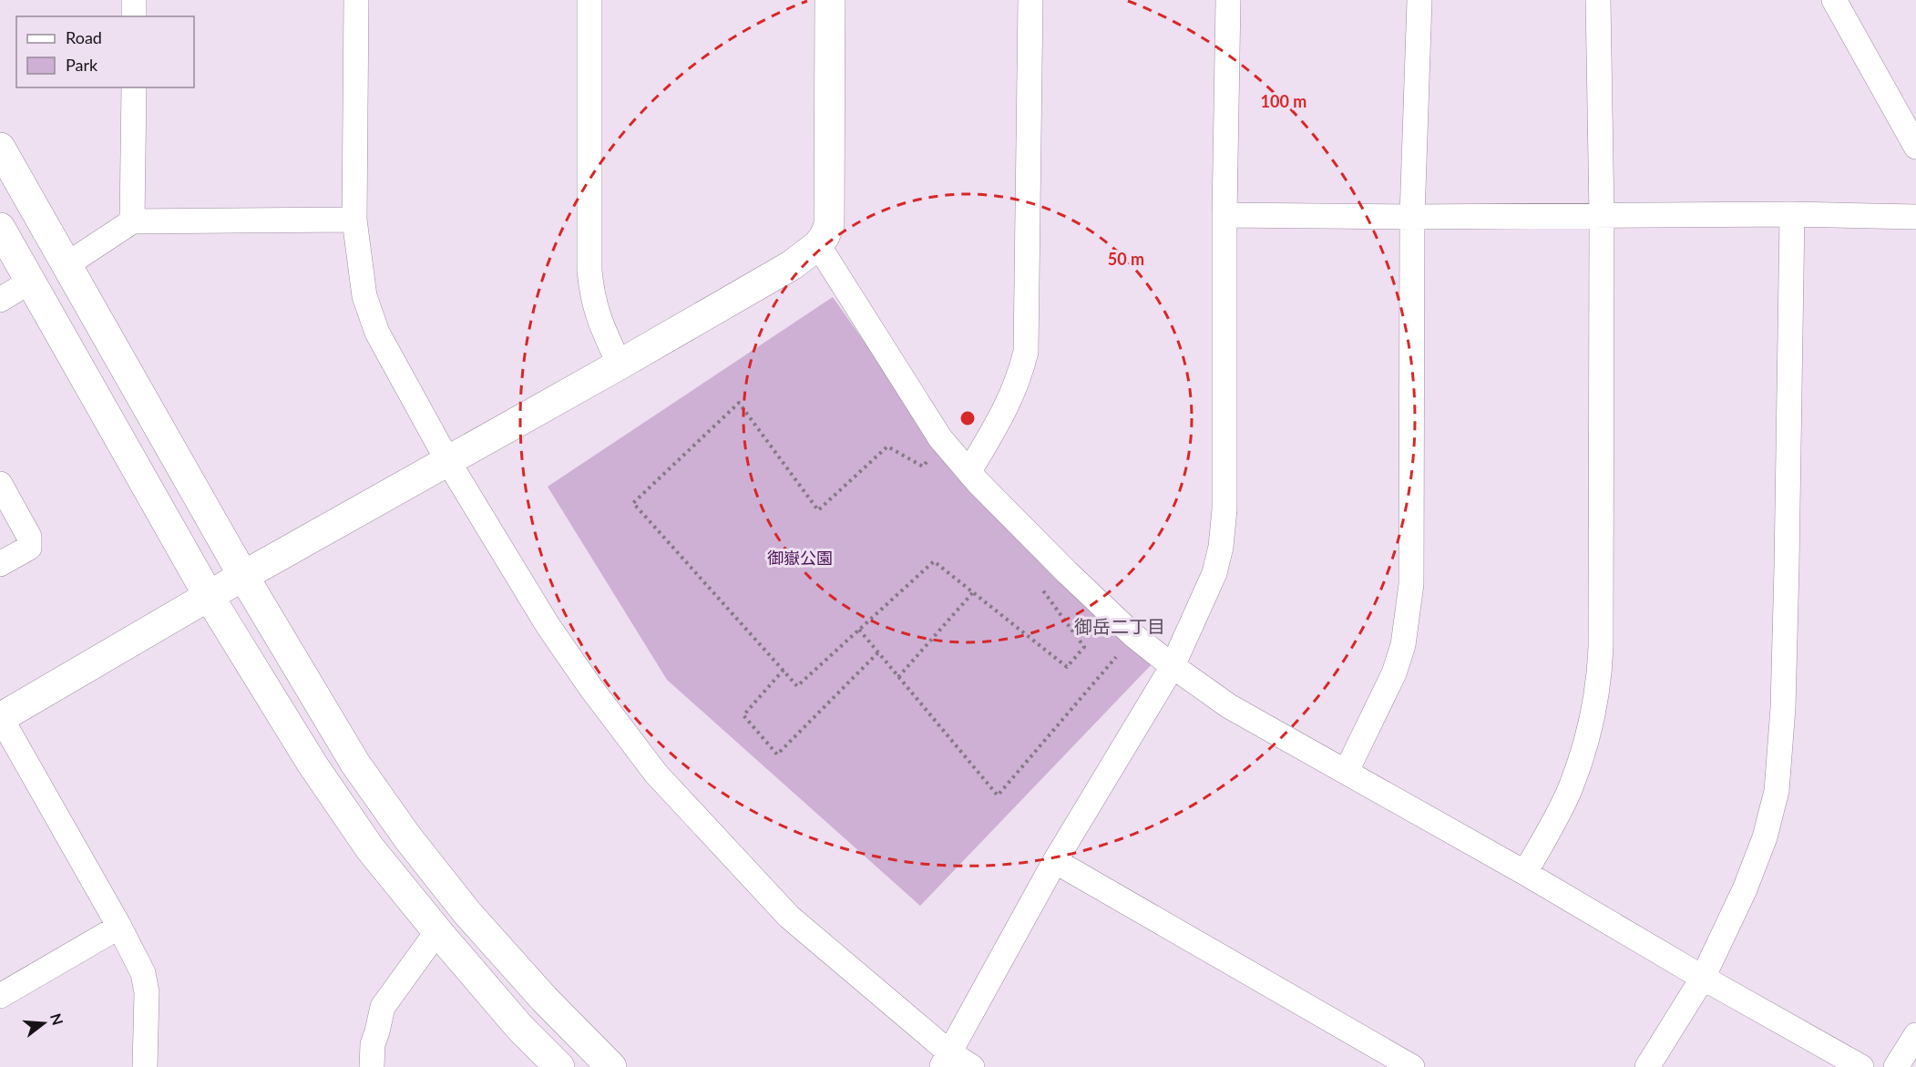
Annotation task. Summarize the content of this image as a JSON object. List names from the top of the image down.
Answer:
{
  "districts": ["御岳二丁目"],
  "parks": ["御嶽公園"],
  "legend": ["Road", "Park"],
  "north": "right",
  "rings": ["100 m", "50 m"]
}
